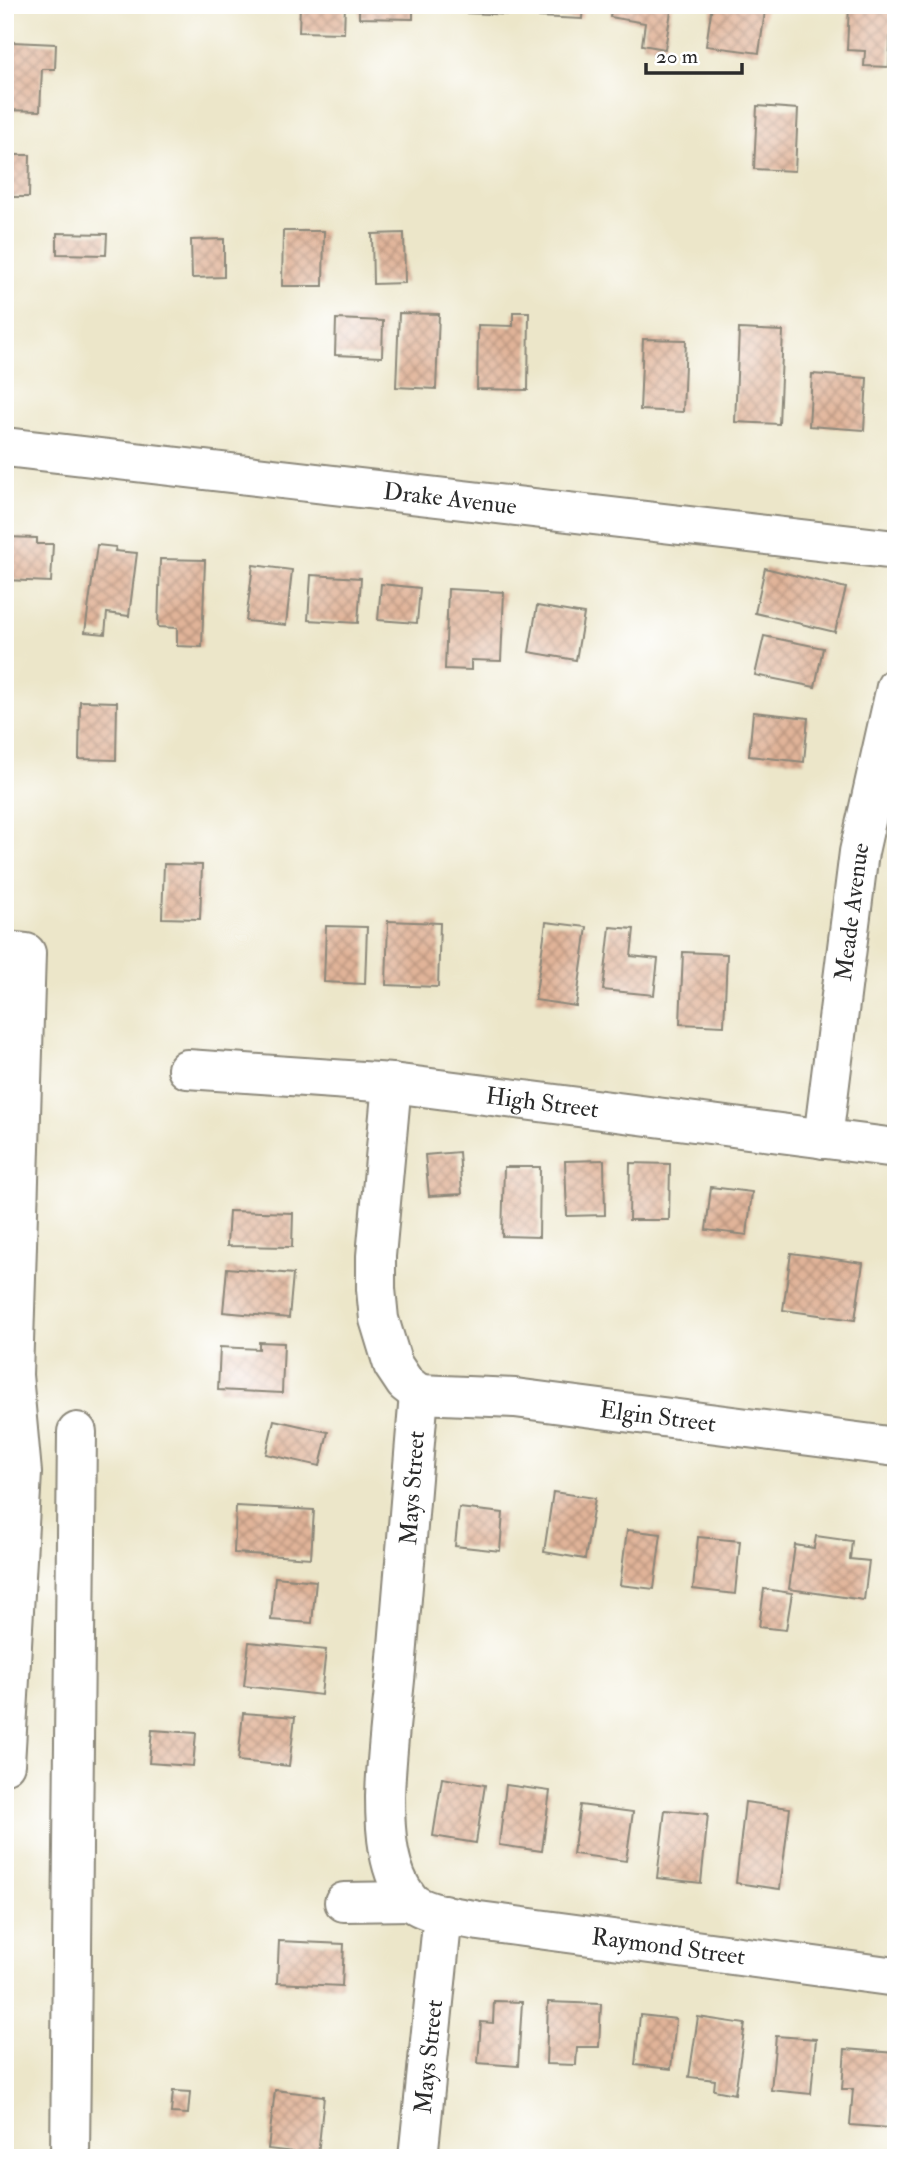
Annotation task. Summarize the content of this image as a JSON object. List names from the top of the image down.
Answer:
{
  "streets": {
    "street": [
      "Drake Avenue",
      "Meade Avenue",
      "High Street",
      "Elgin Street",
      "Mays Street",
      "Raymond Street"
    ]
  },
  "crossings": [
    ["Meade Avenue", "High Street"],
    ["Elgin Street", "Mays Street"],
    ["Mays Street", "Raymond Street"]
  ],
  "scale_bar": "20 m"
}
